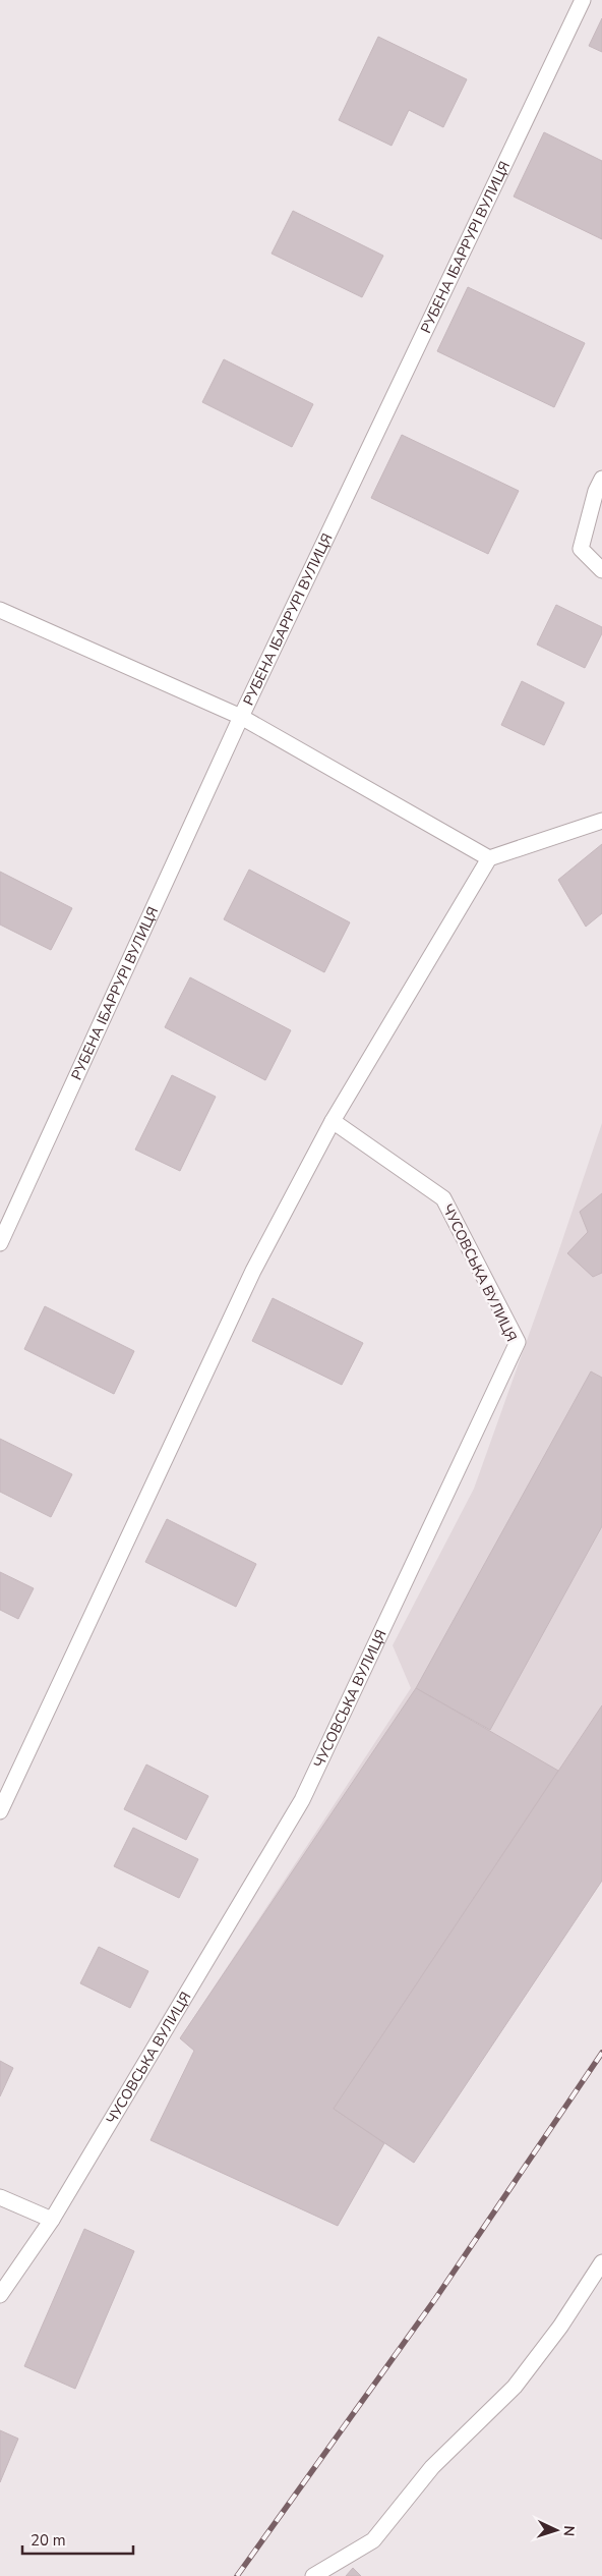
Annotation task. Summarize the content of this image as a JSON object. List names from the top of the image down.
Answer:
{
  "streets": {
    "street": ["РУБЕНА ІБАРРУРІ ВУЛИЦЯ", "ЧУСОВСЬКА ВУЛИЦЯ"]
  },
  "scale_bar": "20 m",
  "north": "right"
}
